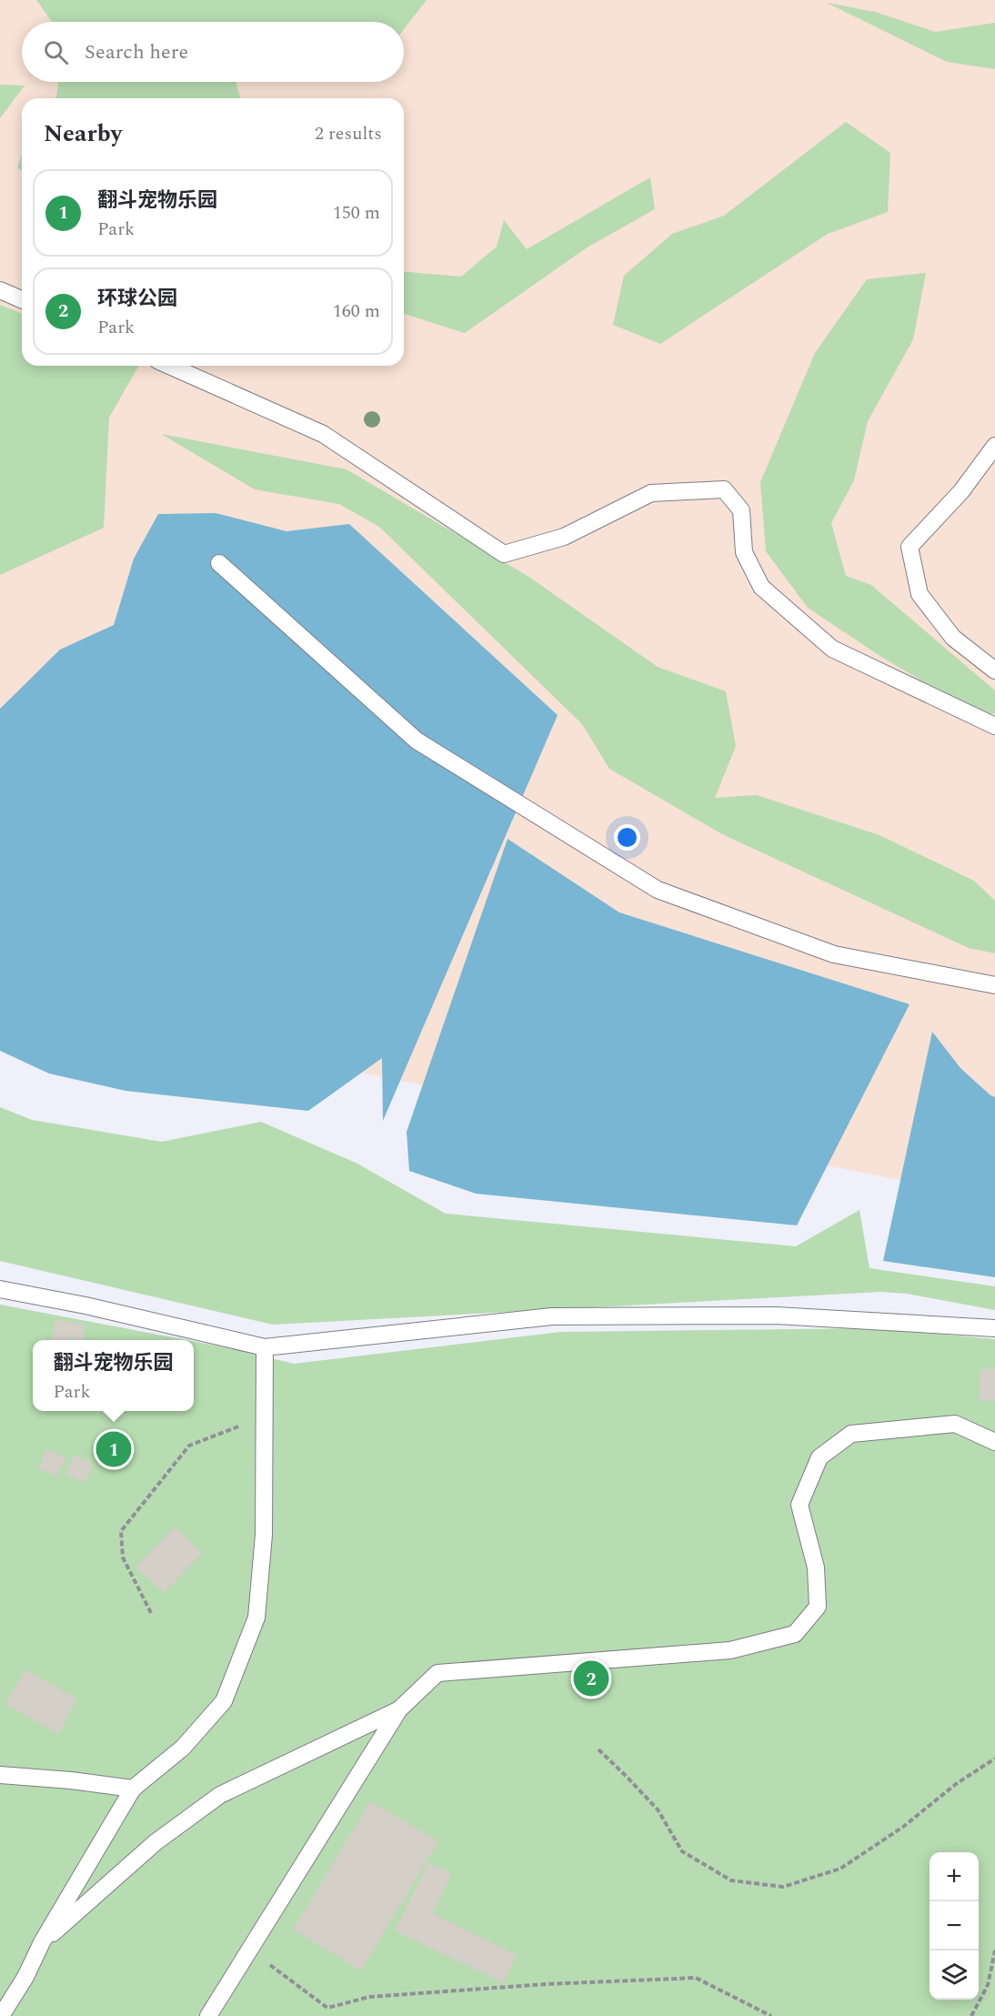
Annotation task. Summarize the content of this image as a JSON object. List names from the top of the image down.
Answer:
{
  "page": {
    "search": "Search here",
    "heading": ["Nearby", "2 results"],
    "list": [
      {
        "mark": "1",
        "name": "翻斗宠物乐园",
        "note": "Park",
        "value": "150 m"
      },
      {
        "mark": "2",
        "name": "环球公园",
        "note": "Park",
        "value": "160 m"
      }
    ],
    "popup": ["翻斗宠物乐园", "Park"],
    "pins": ["1", "2"],
    "map_buttons": ["+", "−"]
  }
}
